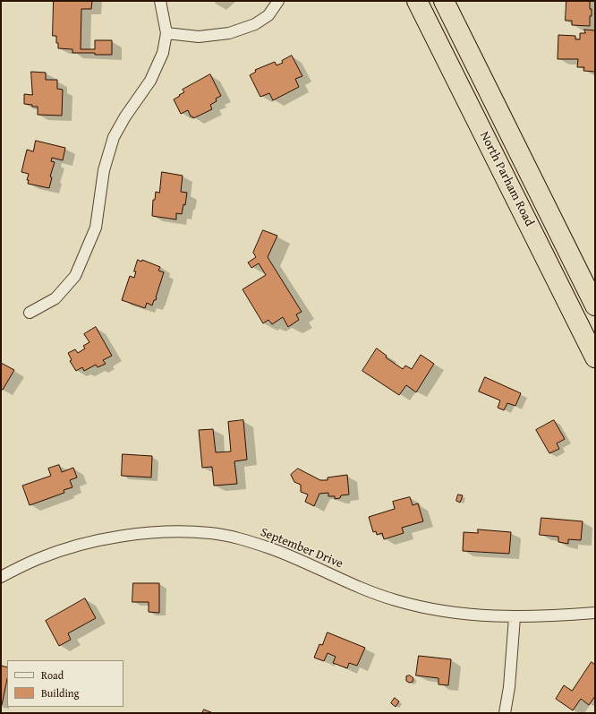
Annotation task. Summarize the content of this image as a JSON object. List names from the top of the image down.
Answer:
{
  "streets": {
    "highway": ["North Parham Road"],
    "street": ["September Drive"]
  },
  "legend": ["Road", "Building"]
}
